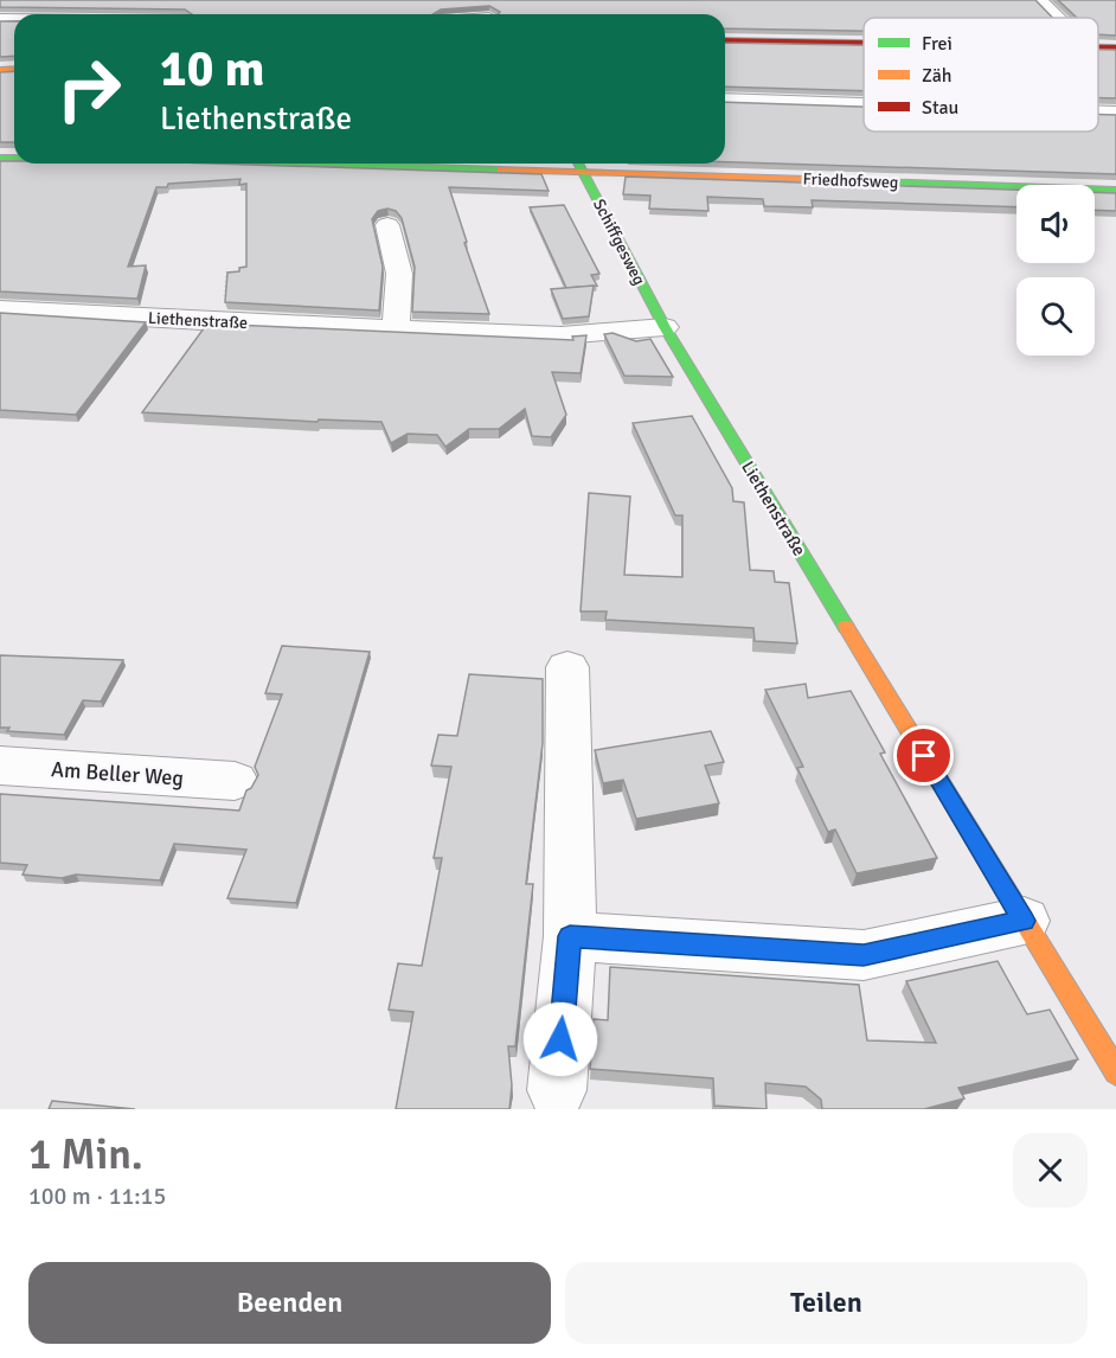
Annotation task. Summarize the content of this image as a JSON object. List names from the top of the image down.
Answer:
{
  "streets": {
    "street": [
      "Friedhofsweg",
      "Schiffgesweg",
      "Liethenstraße",
      "Am Beller Weg"
    ]
  },
  "crossings": [
    ["Friedhofsweg", "Schiffgesweg"],
    ["Schiffgesweg", "Liethenstraße"]
  ],
  "legend": ["Frei", "Zäh", "Stau"],
  "page": {
    "turn": ["10 m", "Liethenstraße"],
    "heading": ["1 Min.", "100 m · 11:15"],
    "buttons": ["Beenden", "Teilen"]
  }
}
